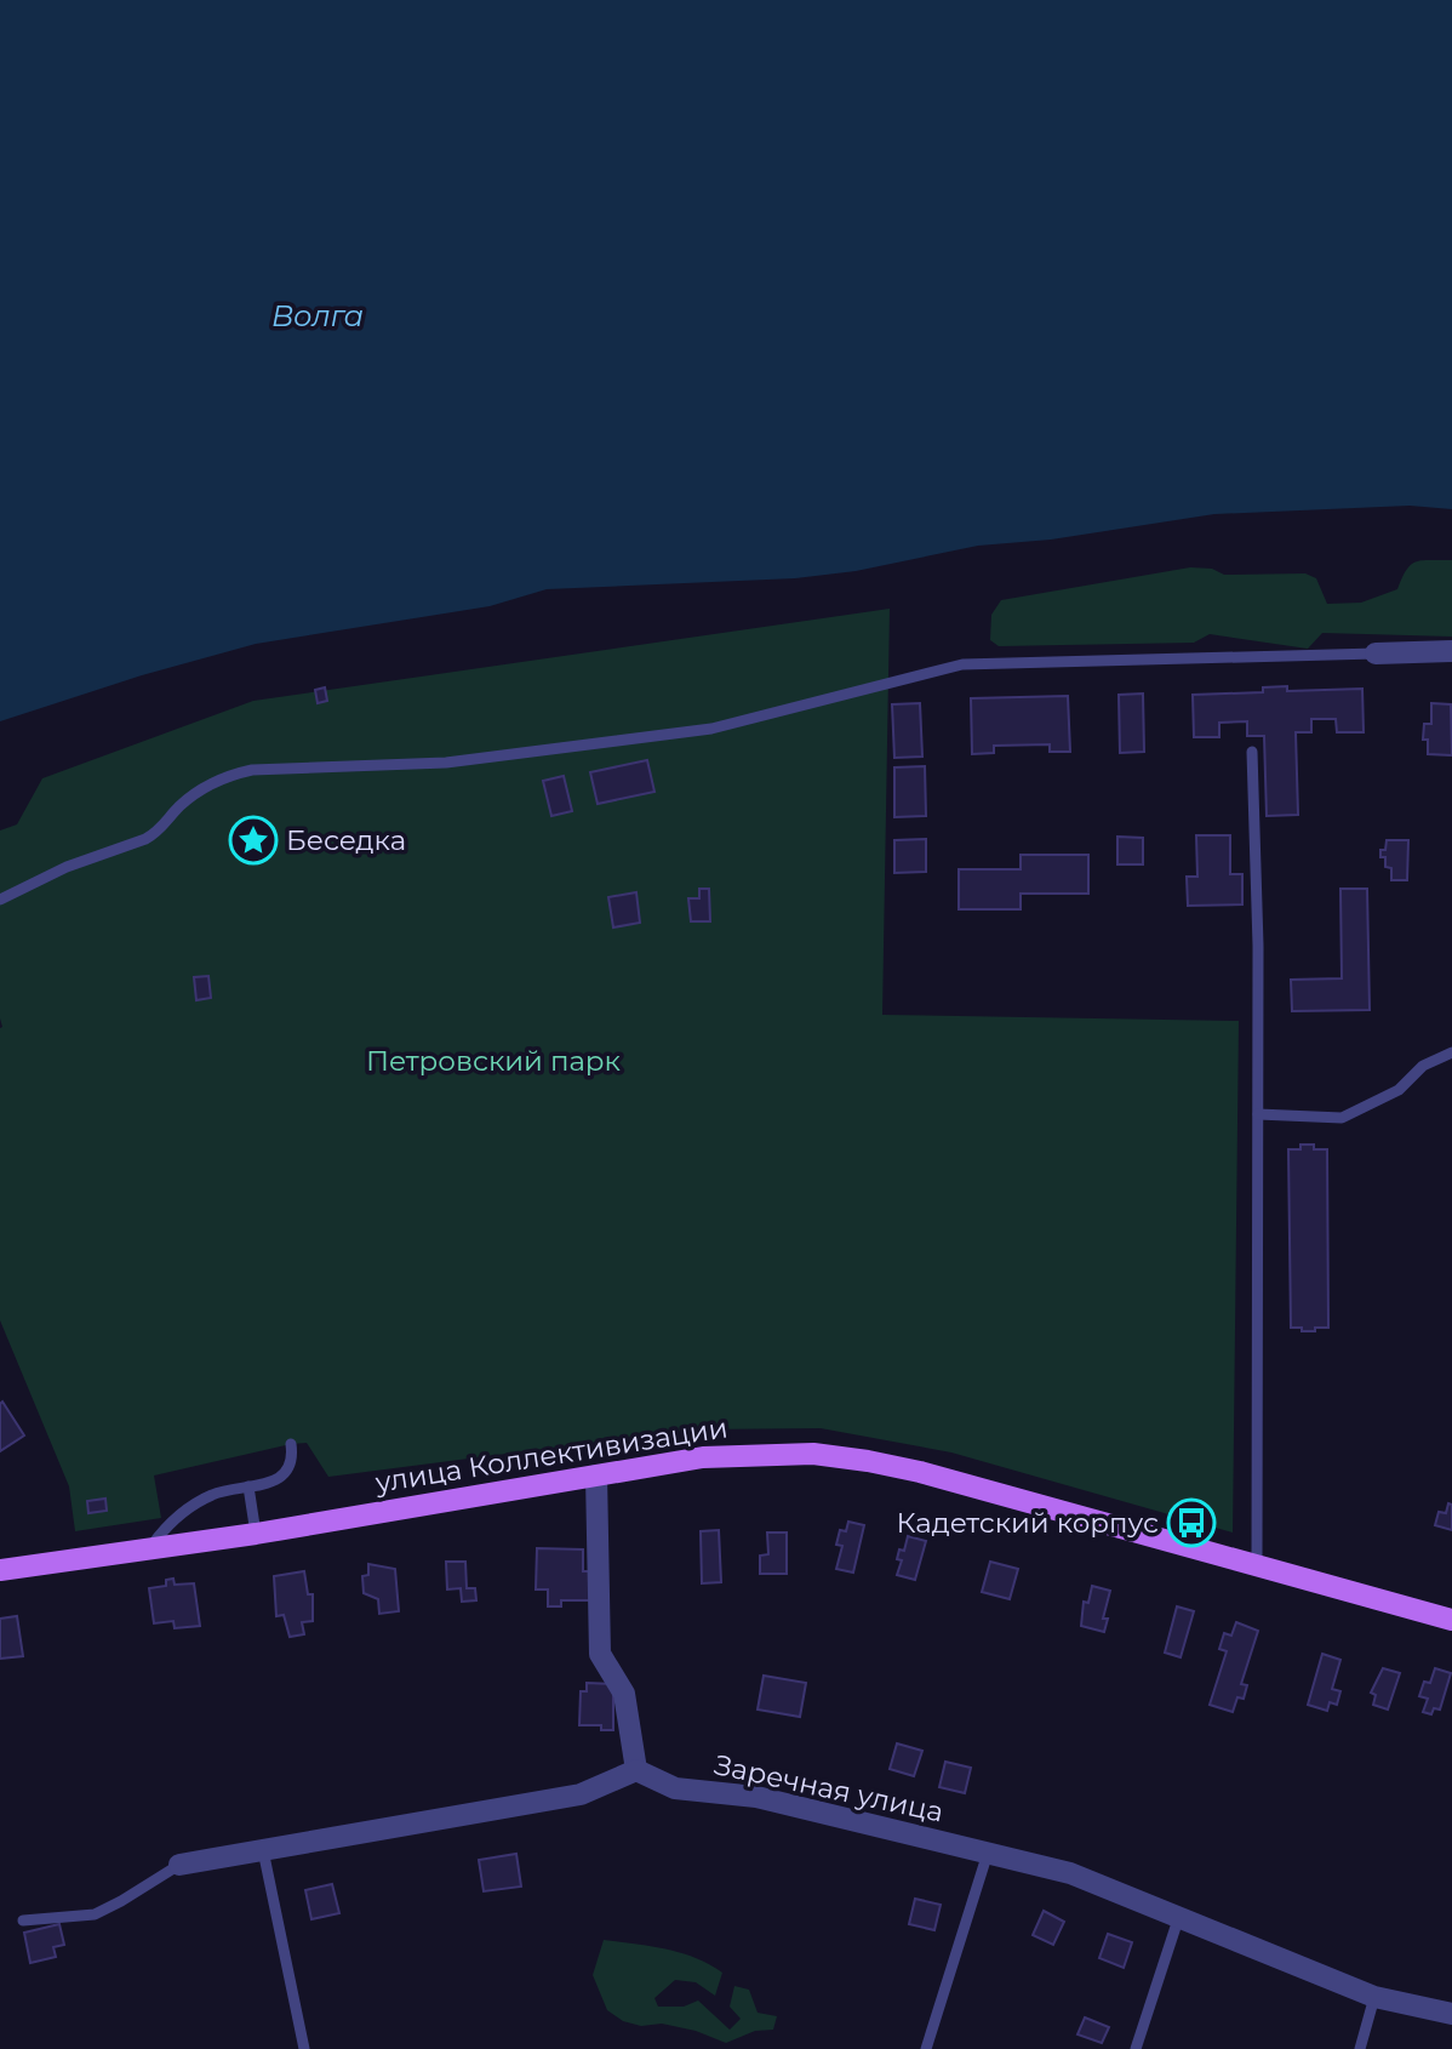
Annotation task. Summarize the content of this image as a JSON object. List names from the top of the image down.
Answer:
{
  "streets": {
    "main road": ["улица Коллективизации"],
    "street": ["Заречная улица"]
  },
  "water": ["Волга"],
  "parks": ["Петровский парк"],
  "places": {
    "place": ["Беседка"],
    "bus stop": ["Кадетский корпус"]
  }
}
